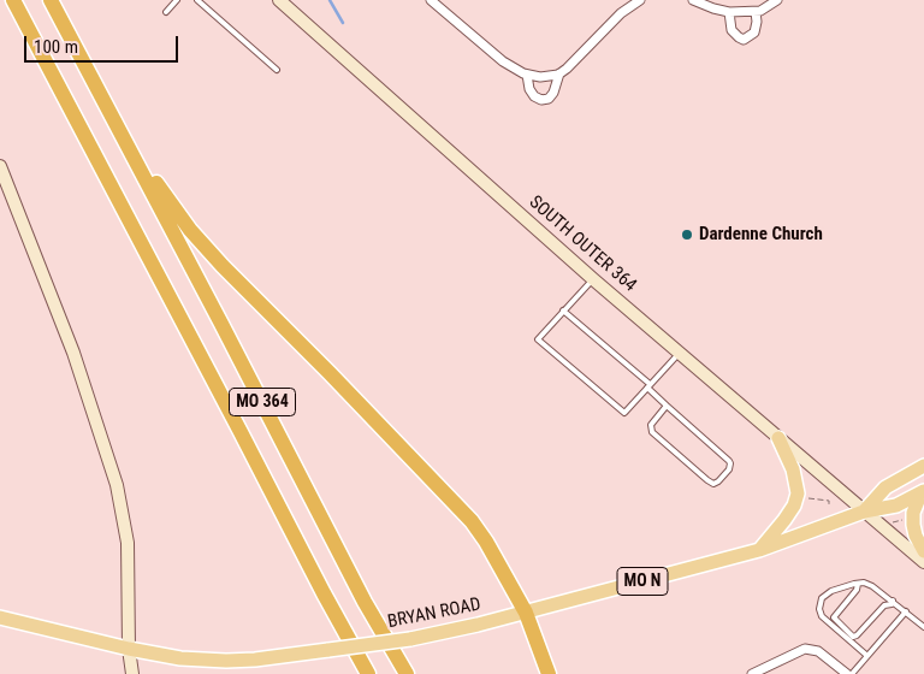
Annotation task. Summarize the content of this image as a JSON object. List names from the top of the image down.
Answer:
{
  "streets": {
    "highway": ["MO 364"],
    "main road": ["MO N", "BRYAN ROAD"],
    "street": ["SOUTH OUTER 364"]
  },
  "crossings": [
    ["SOUTH OUTER 364", "BRYAN ROAD"]
  ],
  "places": ["Dardenne Church"],
  "scale_bar": "100 m"
}
